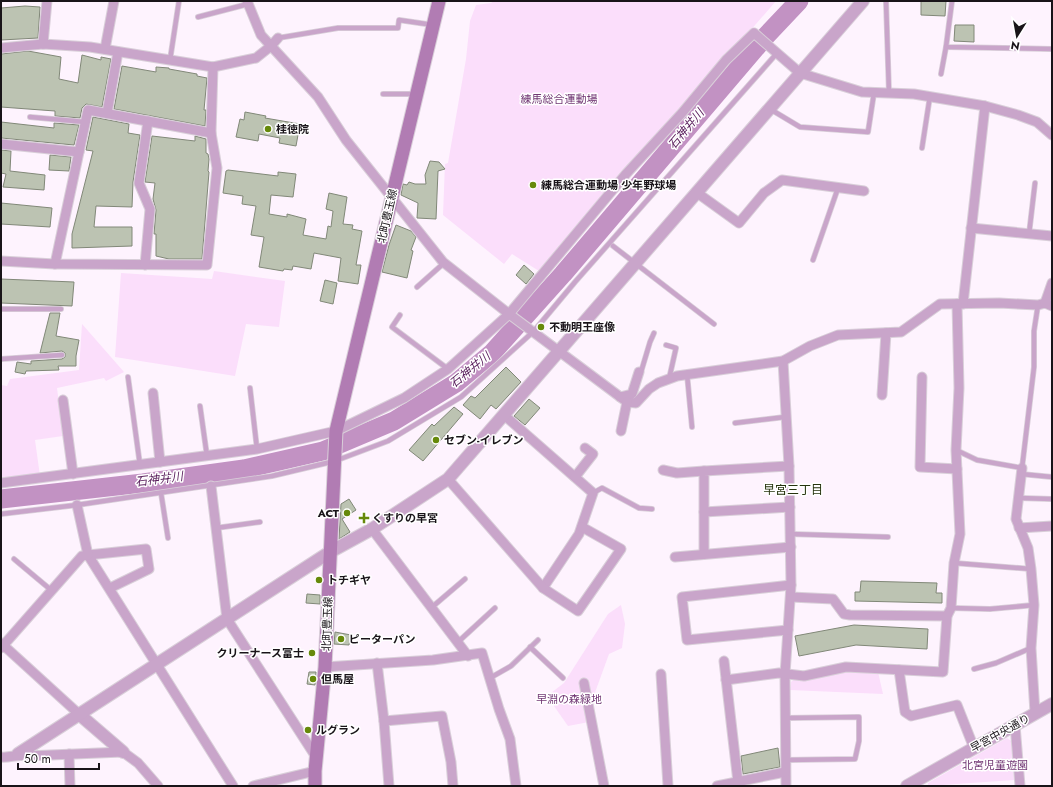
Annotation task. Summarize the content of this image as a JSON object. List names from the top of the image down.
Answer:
{
  "streets": {
    "main road": ["北町豊玉線"],
    "street": ["早宮中央通り"]
  },
  "districts": ["早宮三丁目"],
  "water": ["石神井川"],
  "parks": ["練馬総合運動場", "早淵の森緑地", "北宮児童遊園"],
  "places": {
    "other": [
      "桂徳院",
      "練馬総合運動場 少年野球場",
      "不動明王座像",
      "セブン-イレブン",
      "ACT",
      "トチギヤ",
      "ピーターパン",
      "クリーナース富士",
      "但馬屋",
      "ルグラン"
    ],
    "health": ["くすりの早宮"]
  },
  "scale_bar": "50 m",
  "north": "bottom"
}
